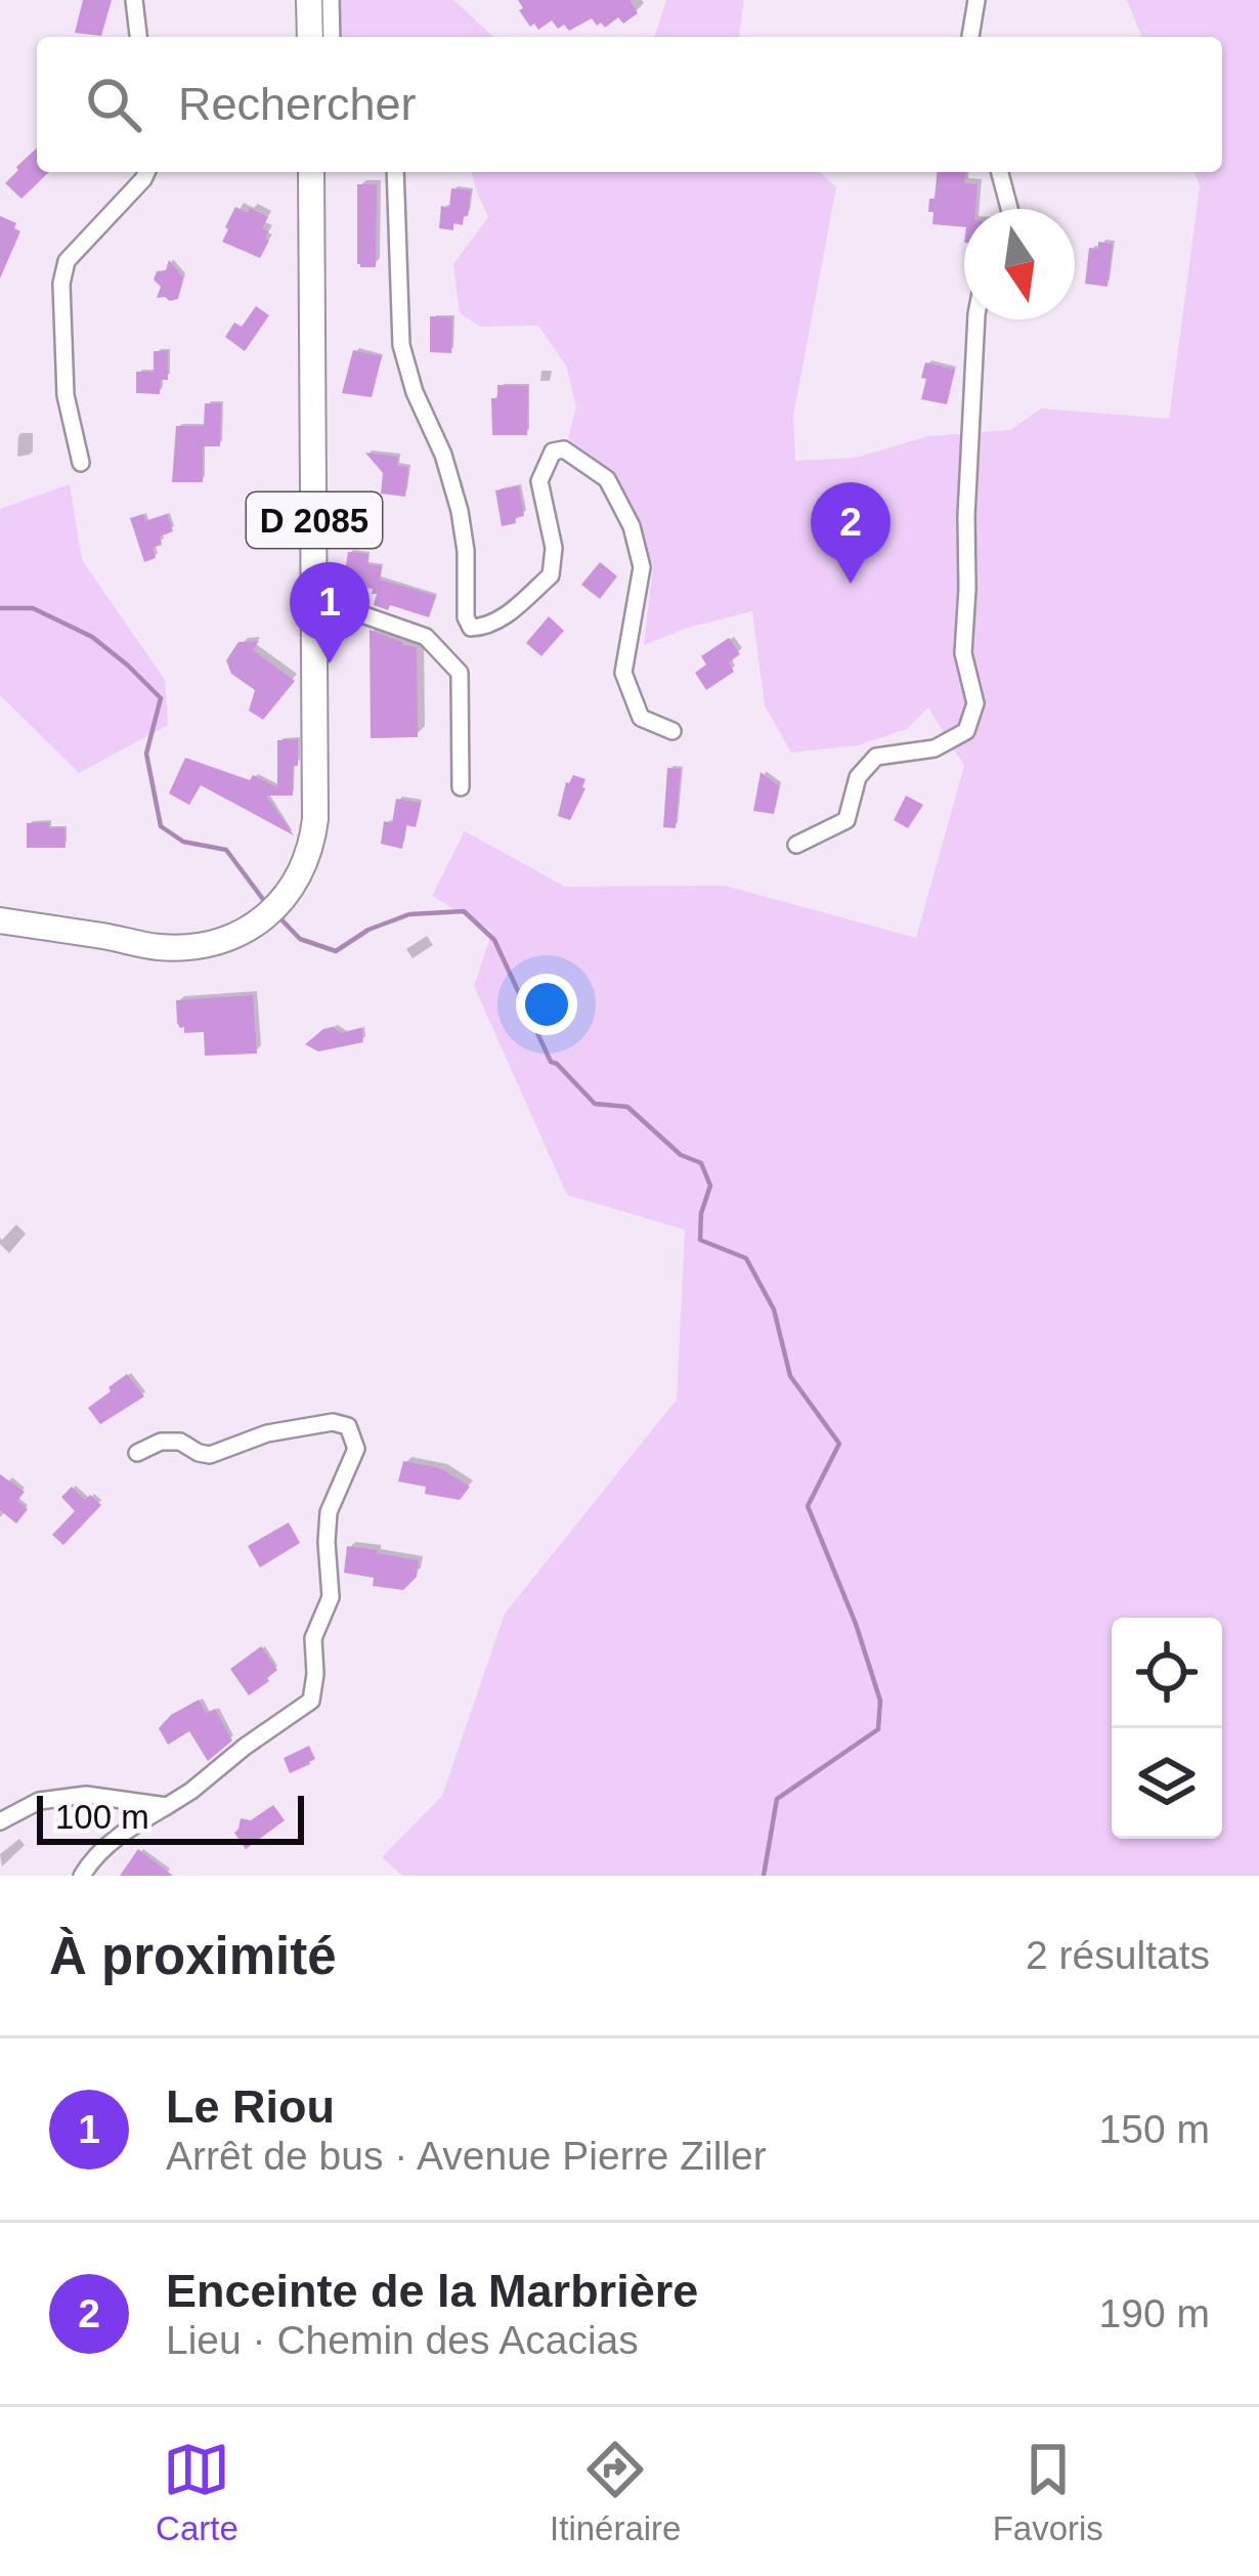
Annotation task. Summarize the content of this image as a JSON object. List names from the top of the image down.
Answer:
{
  "streets": {
    "main road": ["D 2085"]
  },
  "scale_bar": "100 m",
  "north": "bottom",
  "page": {
    "search": "Rechercher",
    "pins": ["2", "1"],
    "scale": "100 m",
    "heading": ["À proximité", "2 résultats"],
    "list": [
      {
        "mark": "1",
        "name": "Le Riou",
        "note": "Arrêt de bus · Avenue Pierre Ziller",
        "value": "150 m"
      },
      {
        "mark": "2",
        "name": "Enceinte de la Marbrière",
        "note": "Lieu · Chemin des Acacias",
        "value": "190 m"
      }
    ],
    "nav": ["Carte", "Itinéraire", "Favoris"]
  }
}
